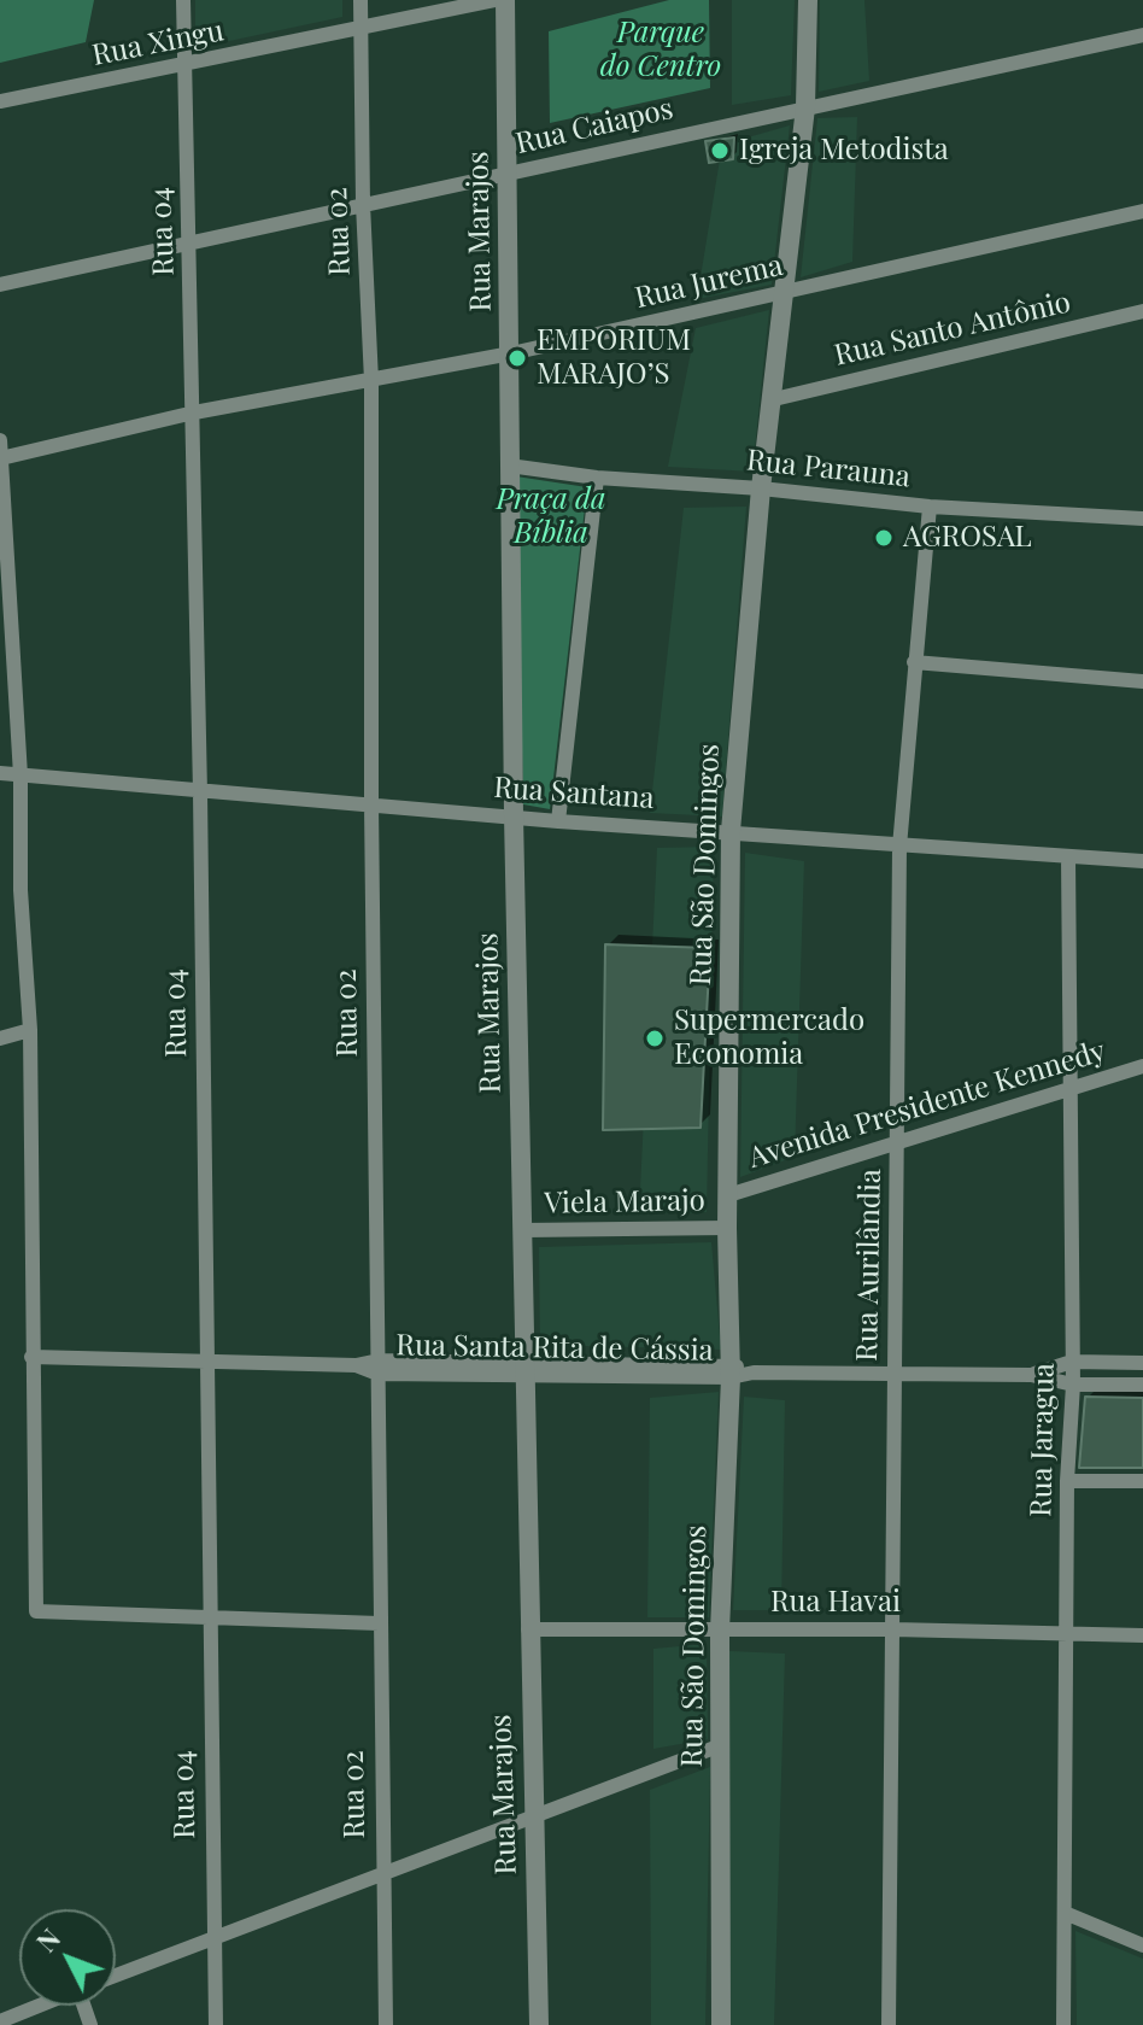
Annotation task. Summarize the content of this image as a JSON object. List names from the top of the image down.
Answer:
{
  "streets": {
    "street": [
      "Rua Xingu",
      "Rua Caiapos",
      "Rua 04",
      "Rua 02",
      "Rua Marajos",
      "Rua Jurema",
      "Rua Santo Antônio",
      "Rua Parauna",
      "Rua Santana",
      "Rua São Domingos",
      "Avenida Presidente Kennedy",
      "Viela Marajo",
      "Rua Aurilândia",
      "Rua Santa Rita de Cássia",
      "Rua Jaragua",
      "Rua Havai"
    ]
  },
  "crossings": [
    ["Rua Xingu", "Rua 04"],
    ["Rua Xingu", "Rua 02"],
    ["Rua Caiapos", "Rua 04"],
    ["Rua Caiapos", "Rua 02"],
    ["Rua Caiapos", "Rua Marajos"],
    ["Rua Caiapos", "Rua São Domingos"],
    ["Rua 04", "Rua Jurema"],
    ["Rua 04", "Rua Santana"],
    ["Rua 04", "Rua Santa Rita de Cássia"],
    ["Rua 02", "Rua Jurema"],
    ["Rua 02", "Rua Santana"],
    ["Rua 02", "Rua Santa Rita de Cássia"],
    ["Rua Marajos", "Rua Jurema"],
    ["Rua Marajos", "Rua Parauna"],
    ["Rua Marajos", "Rua Santana"],
    ["Rua Marajos", "Viela Marajo"],
    ["Rua Marajos", "Rua Santa Rita de Cássia"],
    ["Rua Marajos", "Rua Havai"],
    ["Rua Jurema", "Rua São Domingos"],
    ["Rua Santo Antônio", "Rua São Domingos"],
    ["Rua Parauna", "Rua São Domingos"],
    ["Rua Parauna", "Rua Aurilândia"],
    ["Rua Santana", "Rua São Domingos"],
    ["Rua Santana", "Rua Aurilândia"],
    ["Rua Santana", "Rua Jaragua"],
    ["Rua São Domingos", "Avenida Presidente Kennedy"],
    ["Rua São Domingos", "Viela Marajo"],
    ["Rua São Domingos", "Rua Santa Rita de Cássia"],
    ["Rua São Domingos", "Rua Havai"],
    ["Avenida Presidente Kennedy", "Rua Aurilândia"],
    ["Avenida Presidente Kennedy", "Rua Jaragua"],
    ["Rua Aurilândia", "Rua Santa Rita de Cássia"],
    ["Rua Aurilândia", "Rua Havai"],
    ["Rua Santa Rita de Cássia", "Rua Jaragua"],
    ["Rua Jaragua", "Rua Havai"]
  ],
  "parks": ["Parque do Centro", "Praça da Bíblia"],
  "places": [
    "Igreja Metodista",
    "EMPORIUM MARAJO’S",
    "AGROSAL",
    "Supermercado Economia"
  ],
  "north": "top left"
}
